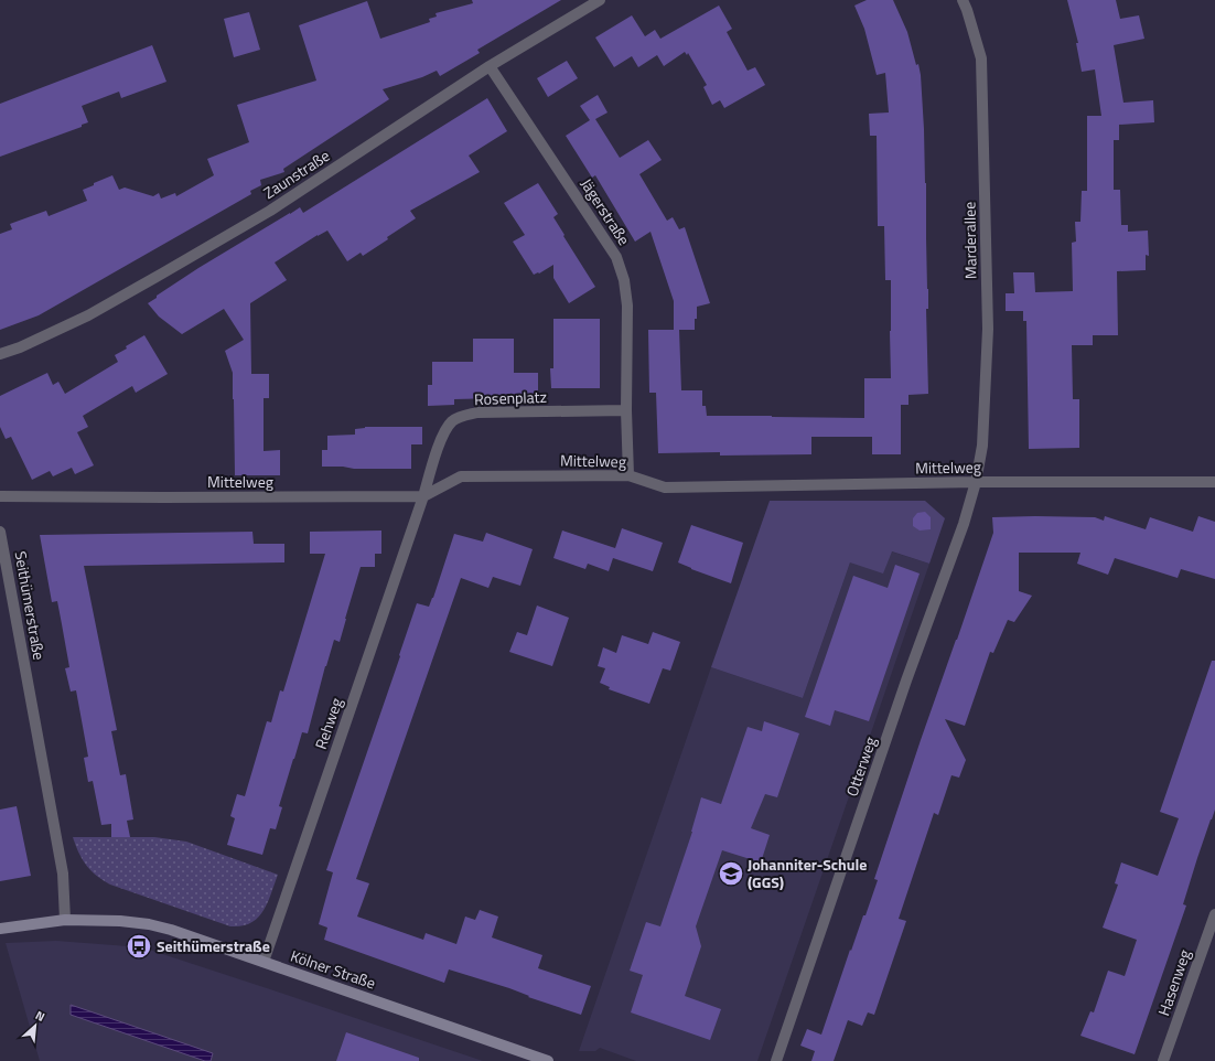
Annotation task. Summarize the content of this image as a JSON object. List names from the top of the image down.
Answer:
{
  "streets": {
    "street": [
      "Zaunstraße",
      "Jägerstraße",
      "Marderallee",
      "Rosenplatz",
      "Mittelweg",
      "Seithümerstraße",
      "Rehweg",
      "Otterweg",
      "Kölner Straße",
      "Hasenweg"
    ]
  },
  "crossings": [
    ["Zaunstraße", "Jägerstraße"],
    ["Jägerstraße", "Rosenplatz"],
    ["Jägerstraße", "Mittelweg"],
    ["Marderallee", "Mittelweg"],
    ["Marderallee", "Otterweg"],
    ["Rosenplatz", "Mittelweg"],
    ["Rosenplatz", "Rehweg"],
    ["Mittelweg", "Rehweg"],
    ["Mittelweg", "Otterweg"],
    ["Seithümerstraße", "Kölner Straße"],
    ["Rehweg", "Kölner Straße"]
  ],
  "places": {
    "school or university": ["Johanniter-Schule (GGS)"],
    "bus stop": ["Seithümerstraße"]
  },
  "north": "top right"
}
